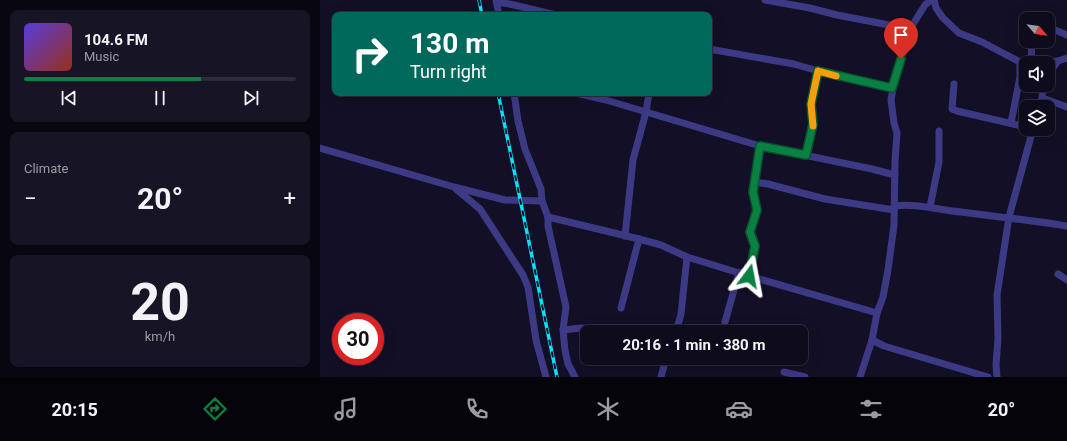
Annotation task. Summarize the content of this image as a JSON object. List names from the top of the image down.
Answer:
{
  "north": "bottom right",
  "page": {
    "turn": ["130 m", "Turn right"],
    "song": ["104.6 FM", "Music"],
    "tile": [
      "Climate",
      ["20", "km/h"]
    ],
    "heat": ["−", "20°", "+"],
    "limit": "30",
    "trip": "20:16 · 1 min · 380 m",
    "tabs": ["20:15", "20°"]
  }
}
